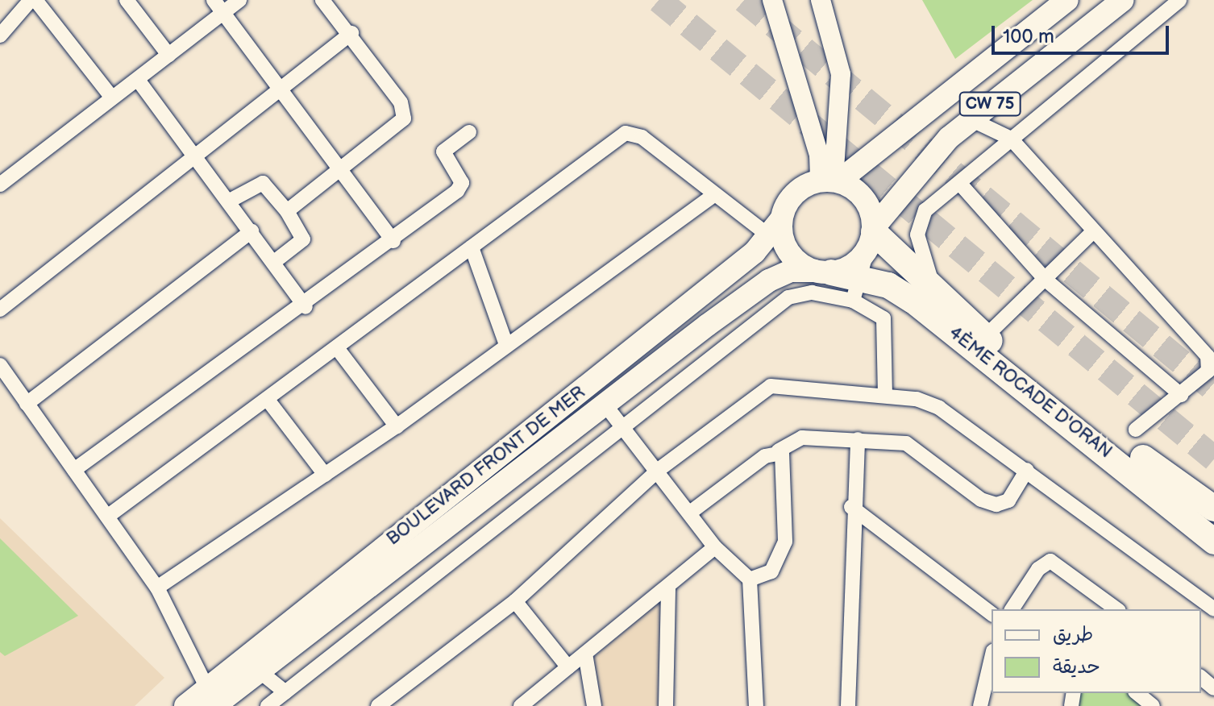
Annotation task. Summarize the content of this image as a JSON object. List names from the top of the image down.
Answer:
{
  "streets": {
    "highway": ["4ÈME ROCADE D'ORAN"],
    "main road": ["CW 75", "BOULEVARD FRONT DE MER"]
  },
  "crossings": [
    ["CW 75", "4ÈME ROCADE D'ORAN"],
    ["CW 75", "BOULEVARD FRONT DE MER"],
    ["4ÈME ROCADE D'ORAN", "BOULEVARD FRONT DE MER"]
  ],
  "legend": ["طريق", "حديقة"],
  "scale_bar": "100 m"
}
